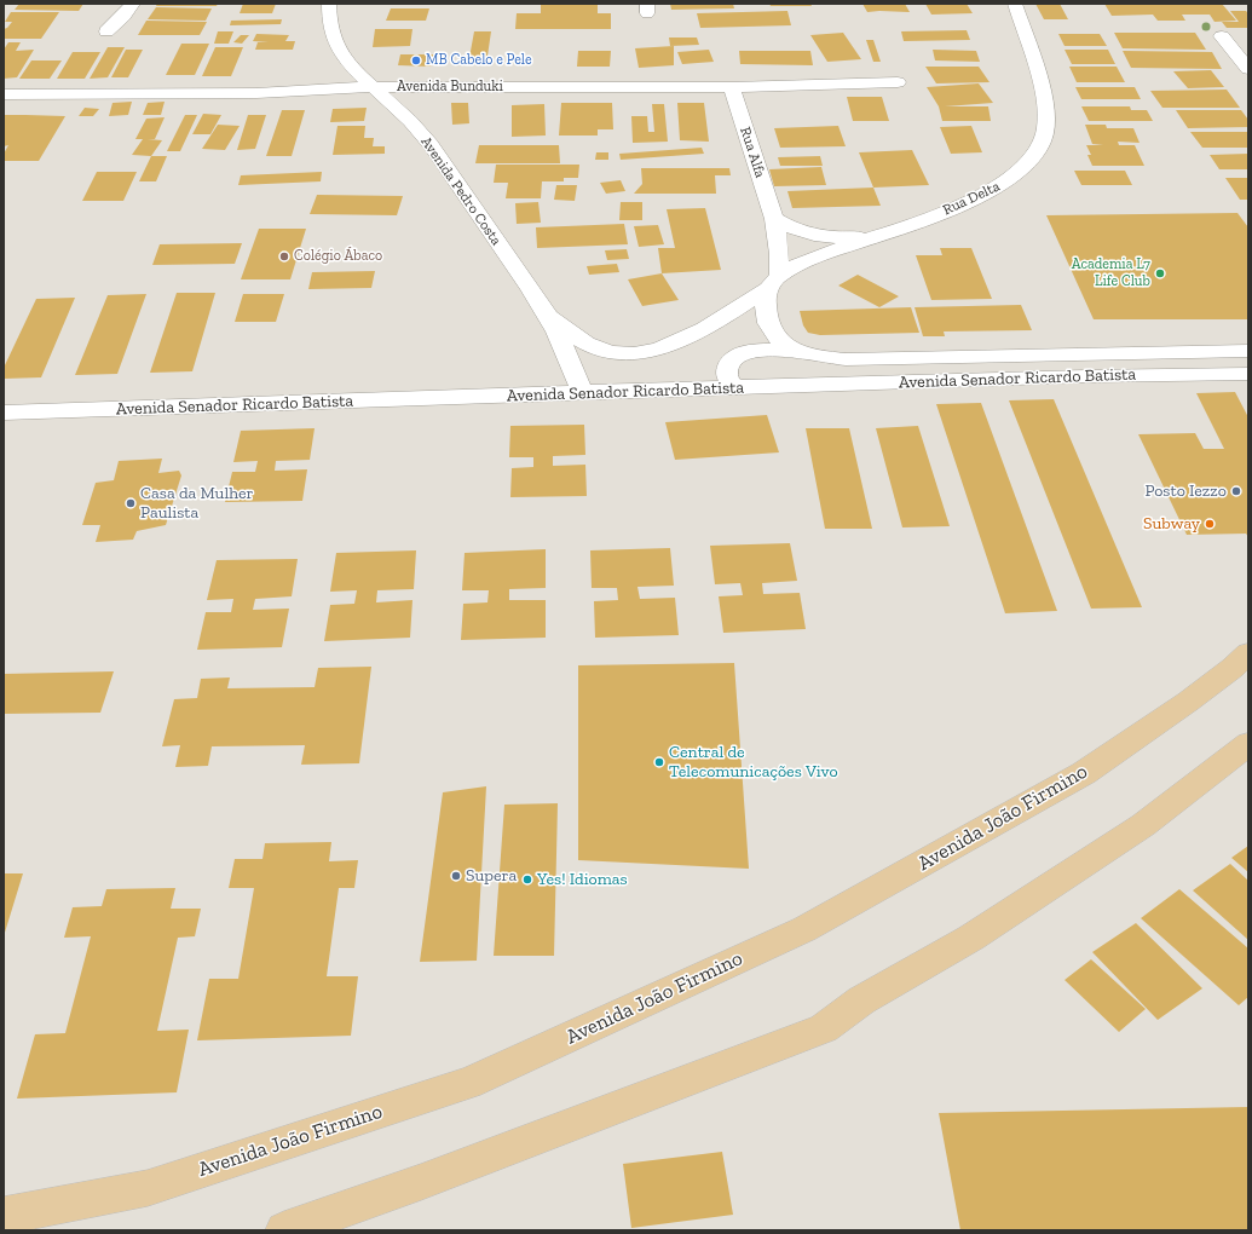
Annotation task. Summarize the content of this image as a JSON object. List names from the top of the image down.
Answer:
{
  "streets": {
    "main road": ["Avenida João Firmino"],
    "street": [
      "Avenida Bunduki",
      "Rua Alfa",
      "Avenida Pedro Costa",
      "Rua Delta",
      "Avenida Senador Ricardo Batista"
    ]
  },
  "crossings": [
    ["Avenida Bunduki", "Rua Alfa"],
    ["Avenida Bunduki", "Avenida Pedro Costa"],
    ["Rua Alfa", "Rua Delta"],
    ["Rua Alfa", "Avenida Senador Ricardo Batista"],
    ["Avenida Pedro Costa", "Rua Delta"],
    ["Rua Delta", "Avenida Senador Ricardo Batista"]
  ],
  "places": [
    "MB Cabelo e Pele",
    "Colégio Ábaco",
    "Academia L7 Life Club",
    "Posto Iezzo",
    "Casa da Mulher Paulista",
    "Subway",
    "Central de Telecomunicações Vivo",
    "Supera",
    "Yes! Idiomas"
  ]
}
